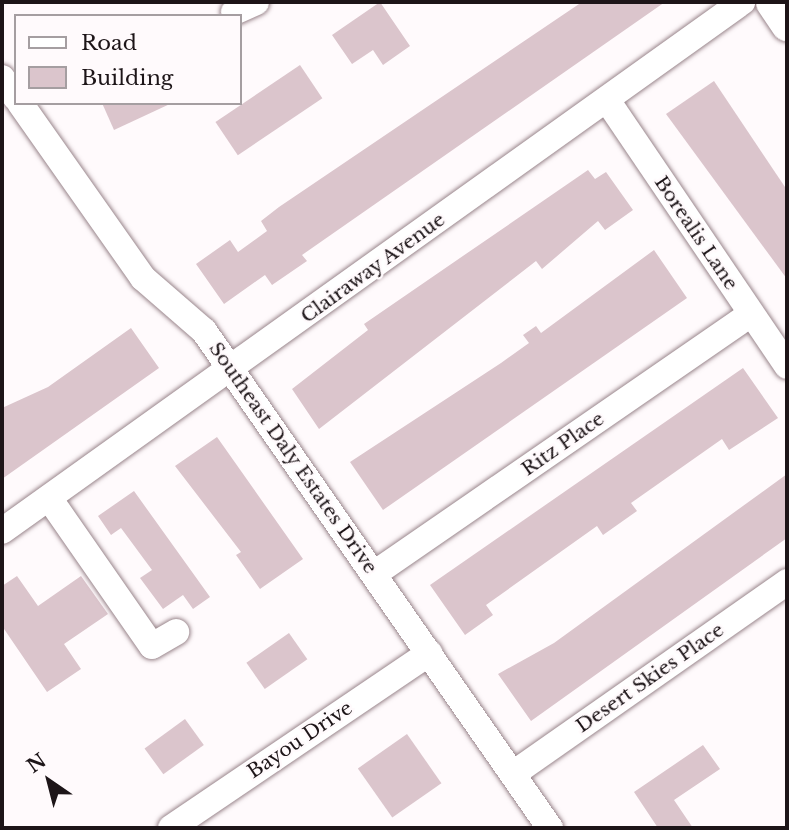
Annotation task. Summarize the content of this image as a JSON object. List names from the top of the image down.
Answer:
{
  "streets": {
    "street": [
      "Borealis Lane",
      "Clairaway Avenue",
      "Ritz Place",
      "Southeast Daly Estates Drive",
      "Desert Skies Place",
      "Bayou Drive"
    ]
  },
  "crossings": [
    ["Borealis Lane", "Clairaway Avenue"],
    ["Borealis Lane", "Ritz Place"],
    ["Clairaway Avenue", "Southeast Daly Estates Drive"],
    ["Ritz Place", "Southeast Daly Estates Drive"],
    ["Southeast Daly Estates Drive", "Desert Skies Place"],
    ["Southeast Daly Estates Drive", "Bayou Drive"]
  ],
  "legend": ["Road", "Building"],
  "north": "top left"
}
